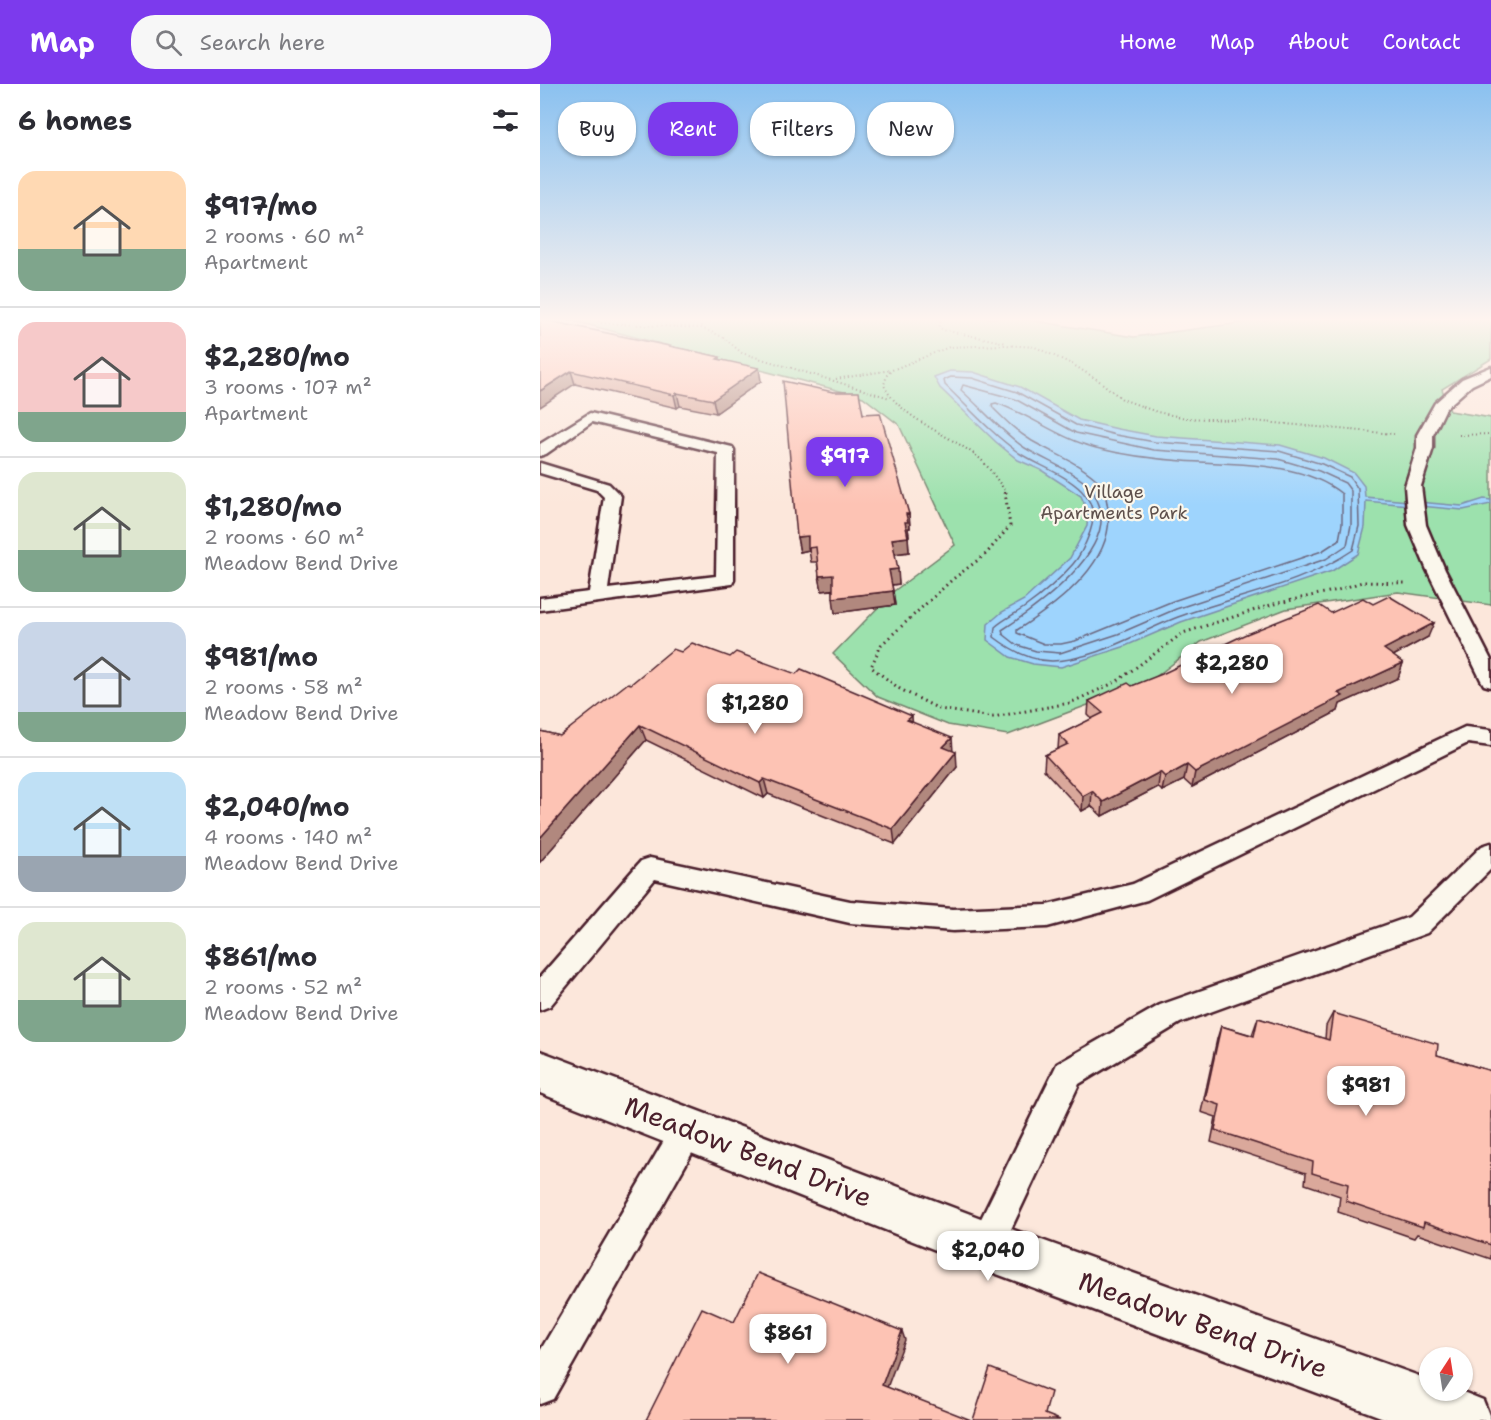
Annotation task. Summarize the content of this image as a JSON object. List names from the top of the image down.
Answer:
{
  "streets": {
    "street": ["Meadow Bend Drive"]
  },
  "parks": ["Village Apartments Park"],
  "north": "top",
  "page": {
    "header": "Map",
    "search": "Search here",
    "nav": [
      "Home",
      "Map",
      "About",
      "Contact"
    ],
    "heading": "6 homes",
    "chip": [
      "Buy",
      "Rent",
      "Filters",
      "New"
    ],
    "list": [
      {
        "name": "$917/mo",
        "note": "2 rooms · 60 m² · Apartment"
      },
      {
        "name": "$2,280/mo",
        "note": "3 rooms · 107 m² · Apartment"
      },
      {
        "name": "$1,280/mo",
        "note": "2 rooms · 60 m² · Meadow Bend Drive"
      },
      {
        "name": "$981/mo",
        "note": "2 rooms · 58 m² · Meadow Bend Drive"
      },
      {
        "name": "$2,040/mo",
        "note": "4 rooms · 140 m² · Meadow Bend Drive"
      },
      {
        "name": "$861/mo",
        "note": "2 rooms · 52 m² · Meadow Bend Drive"
      }
    ],
    "price": [
      "$917",
      "$2,280",
      "$1,280",
      "$981",
      "$2,040",
      "$861"
    ]
  }
}
